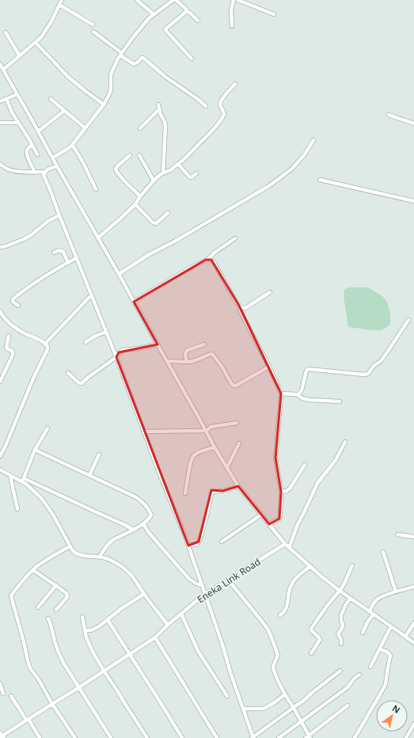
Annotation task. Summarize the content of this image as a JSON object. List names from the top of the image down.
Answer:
{
  "streets": {
    "street": ["Eneka Link Road"]
  },
  "north": "top right"
}
